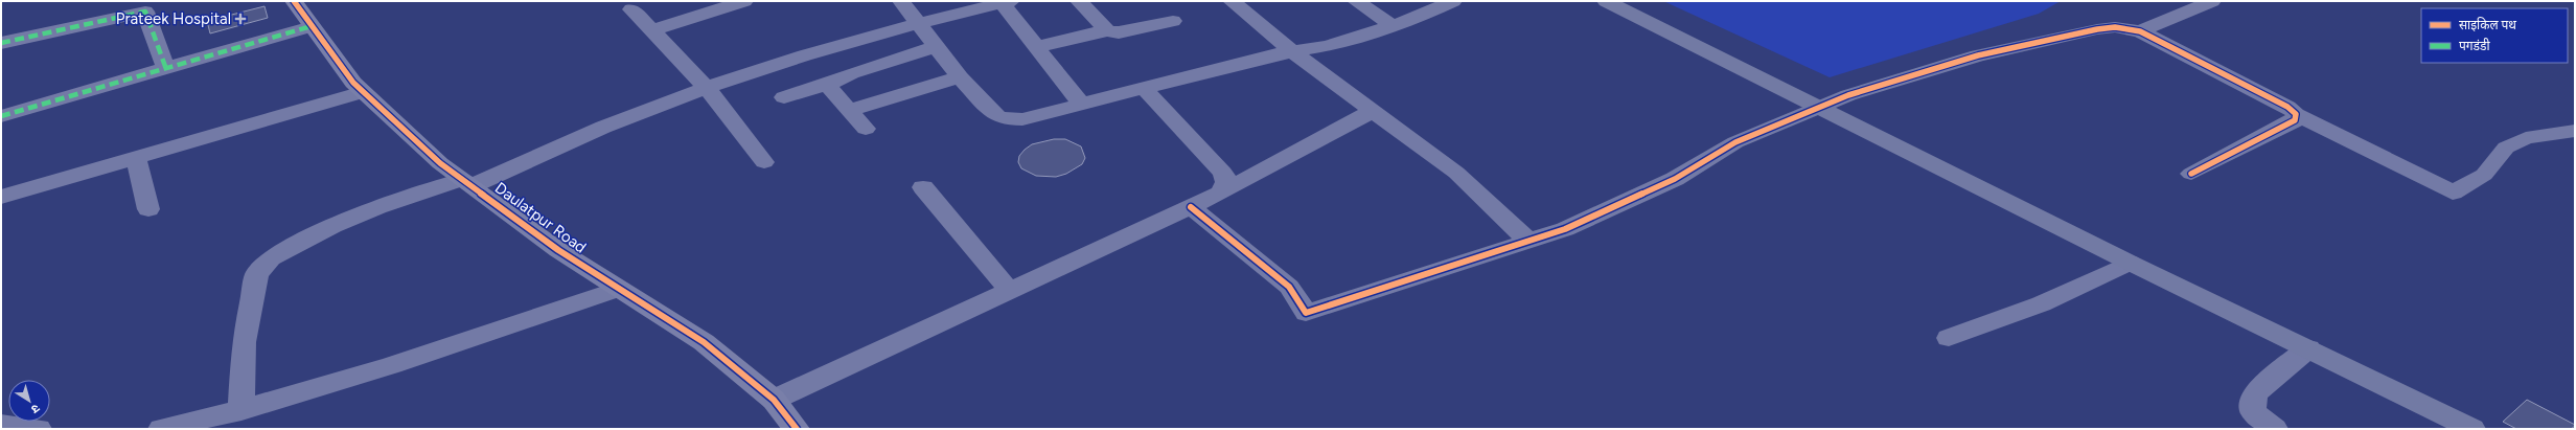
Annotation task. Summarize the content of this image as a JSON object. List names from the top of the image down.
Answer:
{
  "streets": {
    "street": ["Daulatpur Road"]
  },
  "places": {
    "health": ["Prateek Hospital"]
  },
  "legend": ["साइकिल पथ", "पगडंडी"],
  "north": "bottom right"
}
